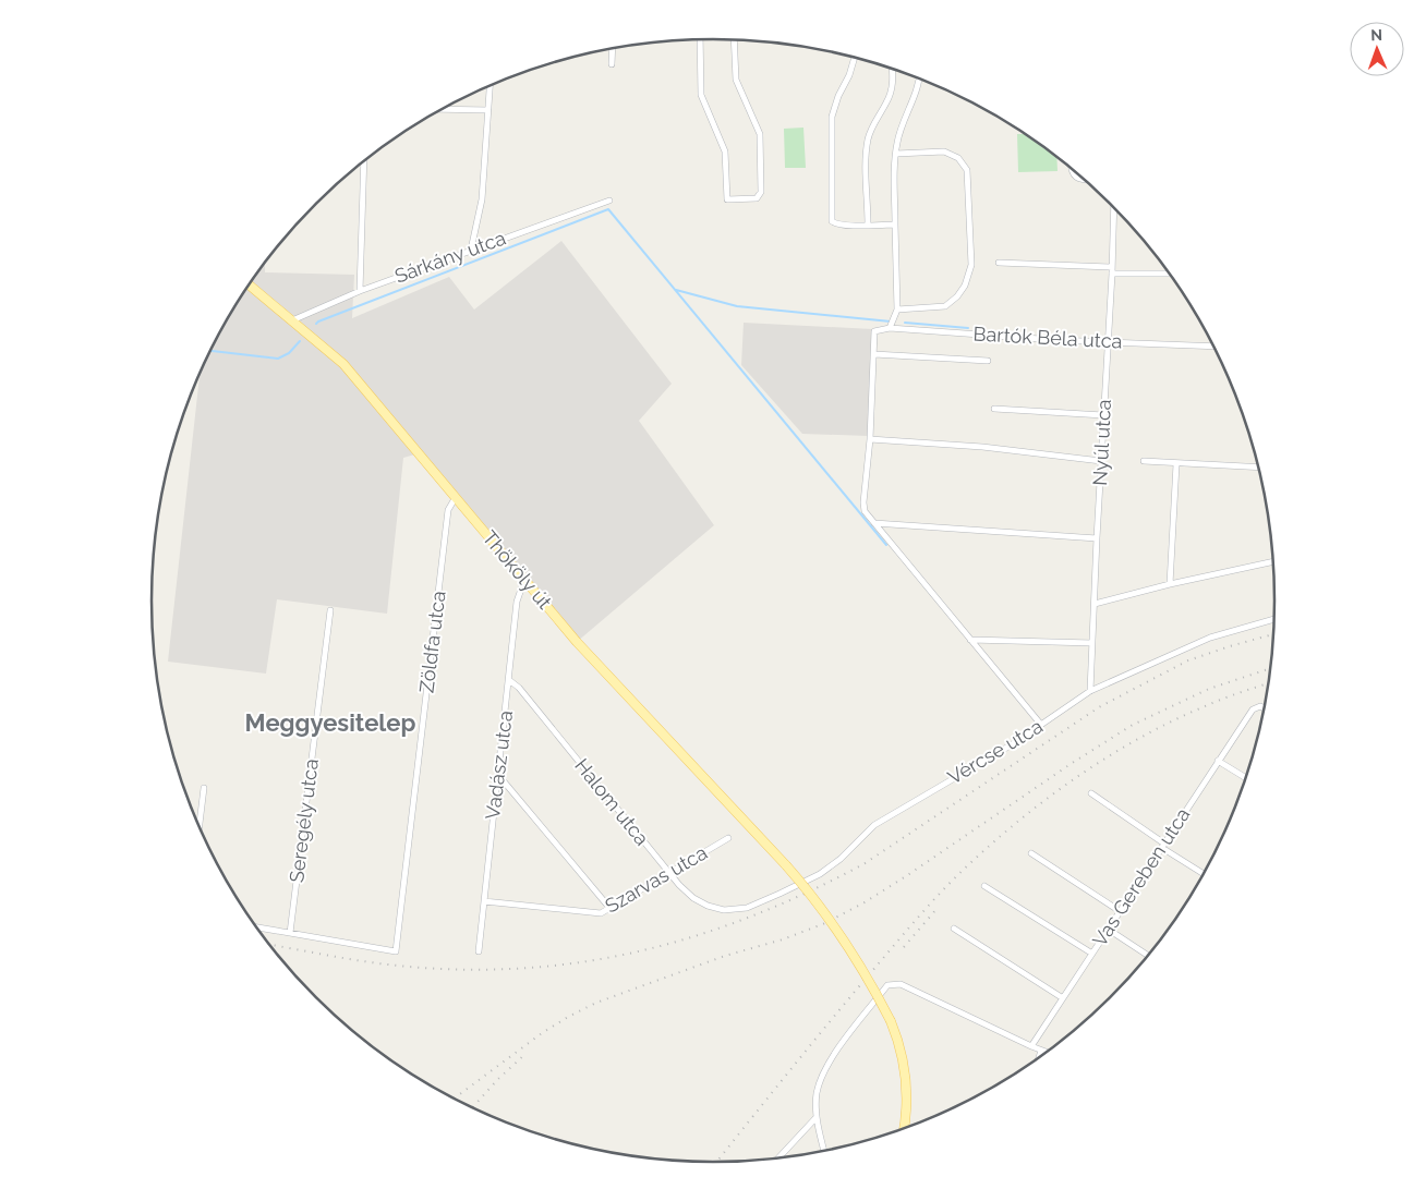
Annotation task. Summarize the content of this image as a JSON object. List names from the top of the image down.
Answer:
{
  "streets": {
    "main road": ["Thököly út"],
    "street": [
      "Sárkány utca",
      "Bartók Béla utca",
      "Nyúl utca",
      "Zöldfa utca",
      "Vércse utca",
      "Vadász utca",
      "Halom utca",
      "Seregély utca",
      "Vas Gereben utca",
      "Szarvas utca"
    ]
  },
  "crossings": [
    ["Sárkány utca", "Thököly út"],
    ["Bartók Béla utca", "Nyúl utca"],
    ["Nyúl utca", "Vércse utca"],
    ["Thököly út", "Zöldfa utca"],
    ["Thököly út", "Vadász utca"],
    ["Zöldfa utca", "Seregély utca"],
    ["Vércse utca", "Halom utca"],
    ["Vadász utca", "Halom utca"],
    ["Vadász utca", "Szarvas utca"],
    ["Halom utca", "Szarvas utca"]
  ],
  "districts": ["Meggyesitelep"],
  "north": "top"
}
